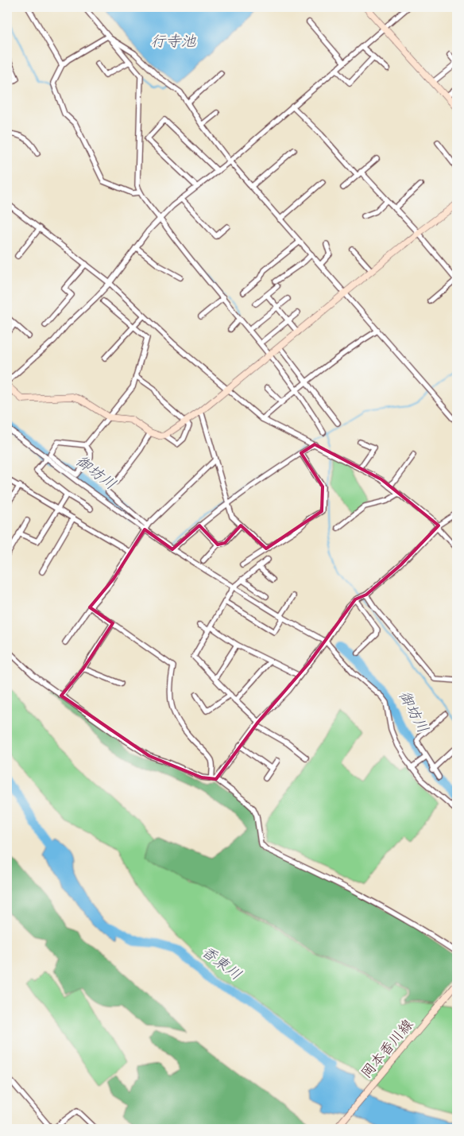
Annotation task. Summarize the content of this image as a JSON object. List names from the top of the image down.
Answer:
{
  "streets": {
    "street": ["岡本香川線"]
  },
  "water": ["行寺池", "御坊川", "香東川"]
}
